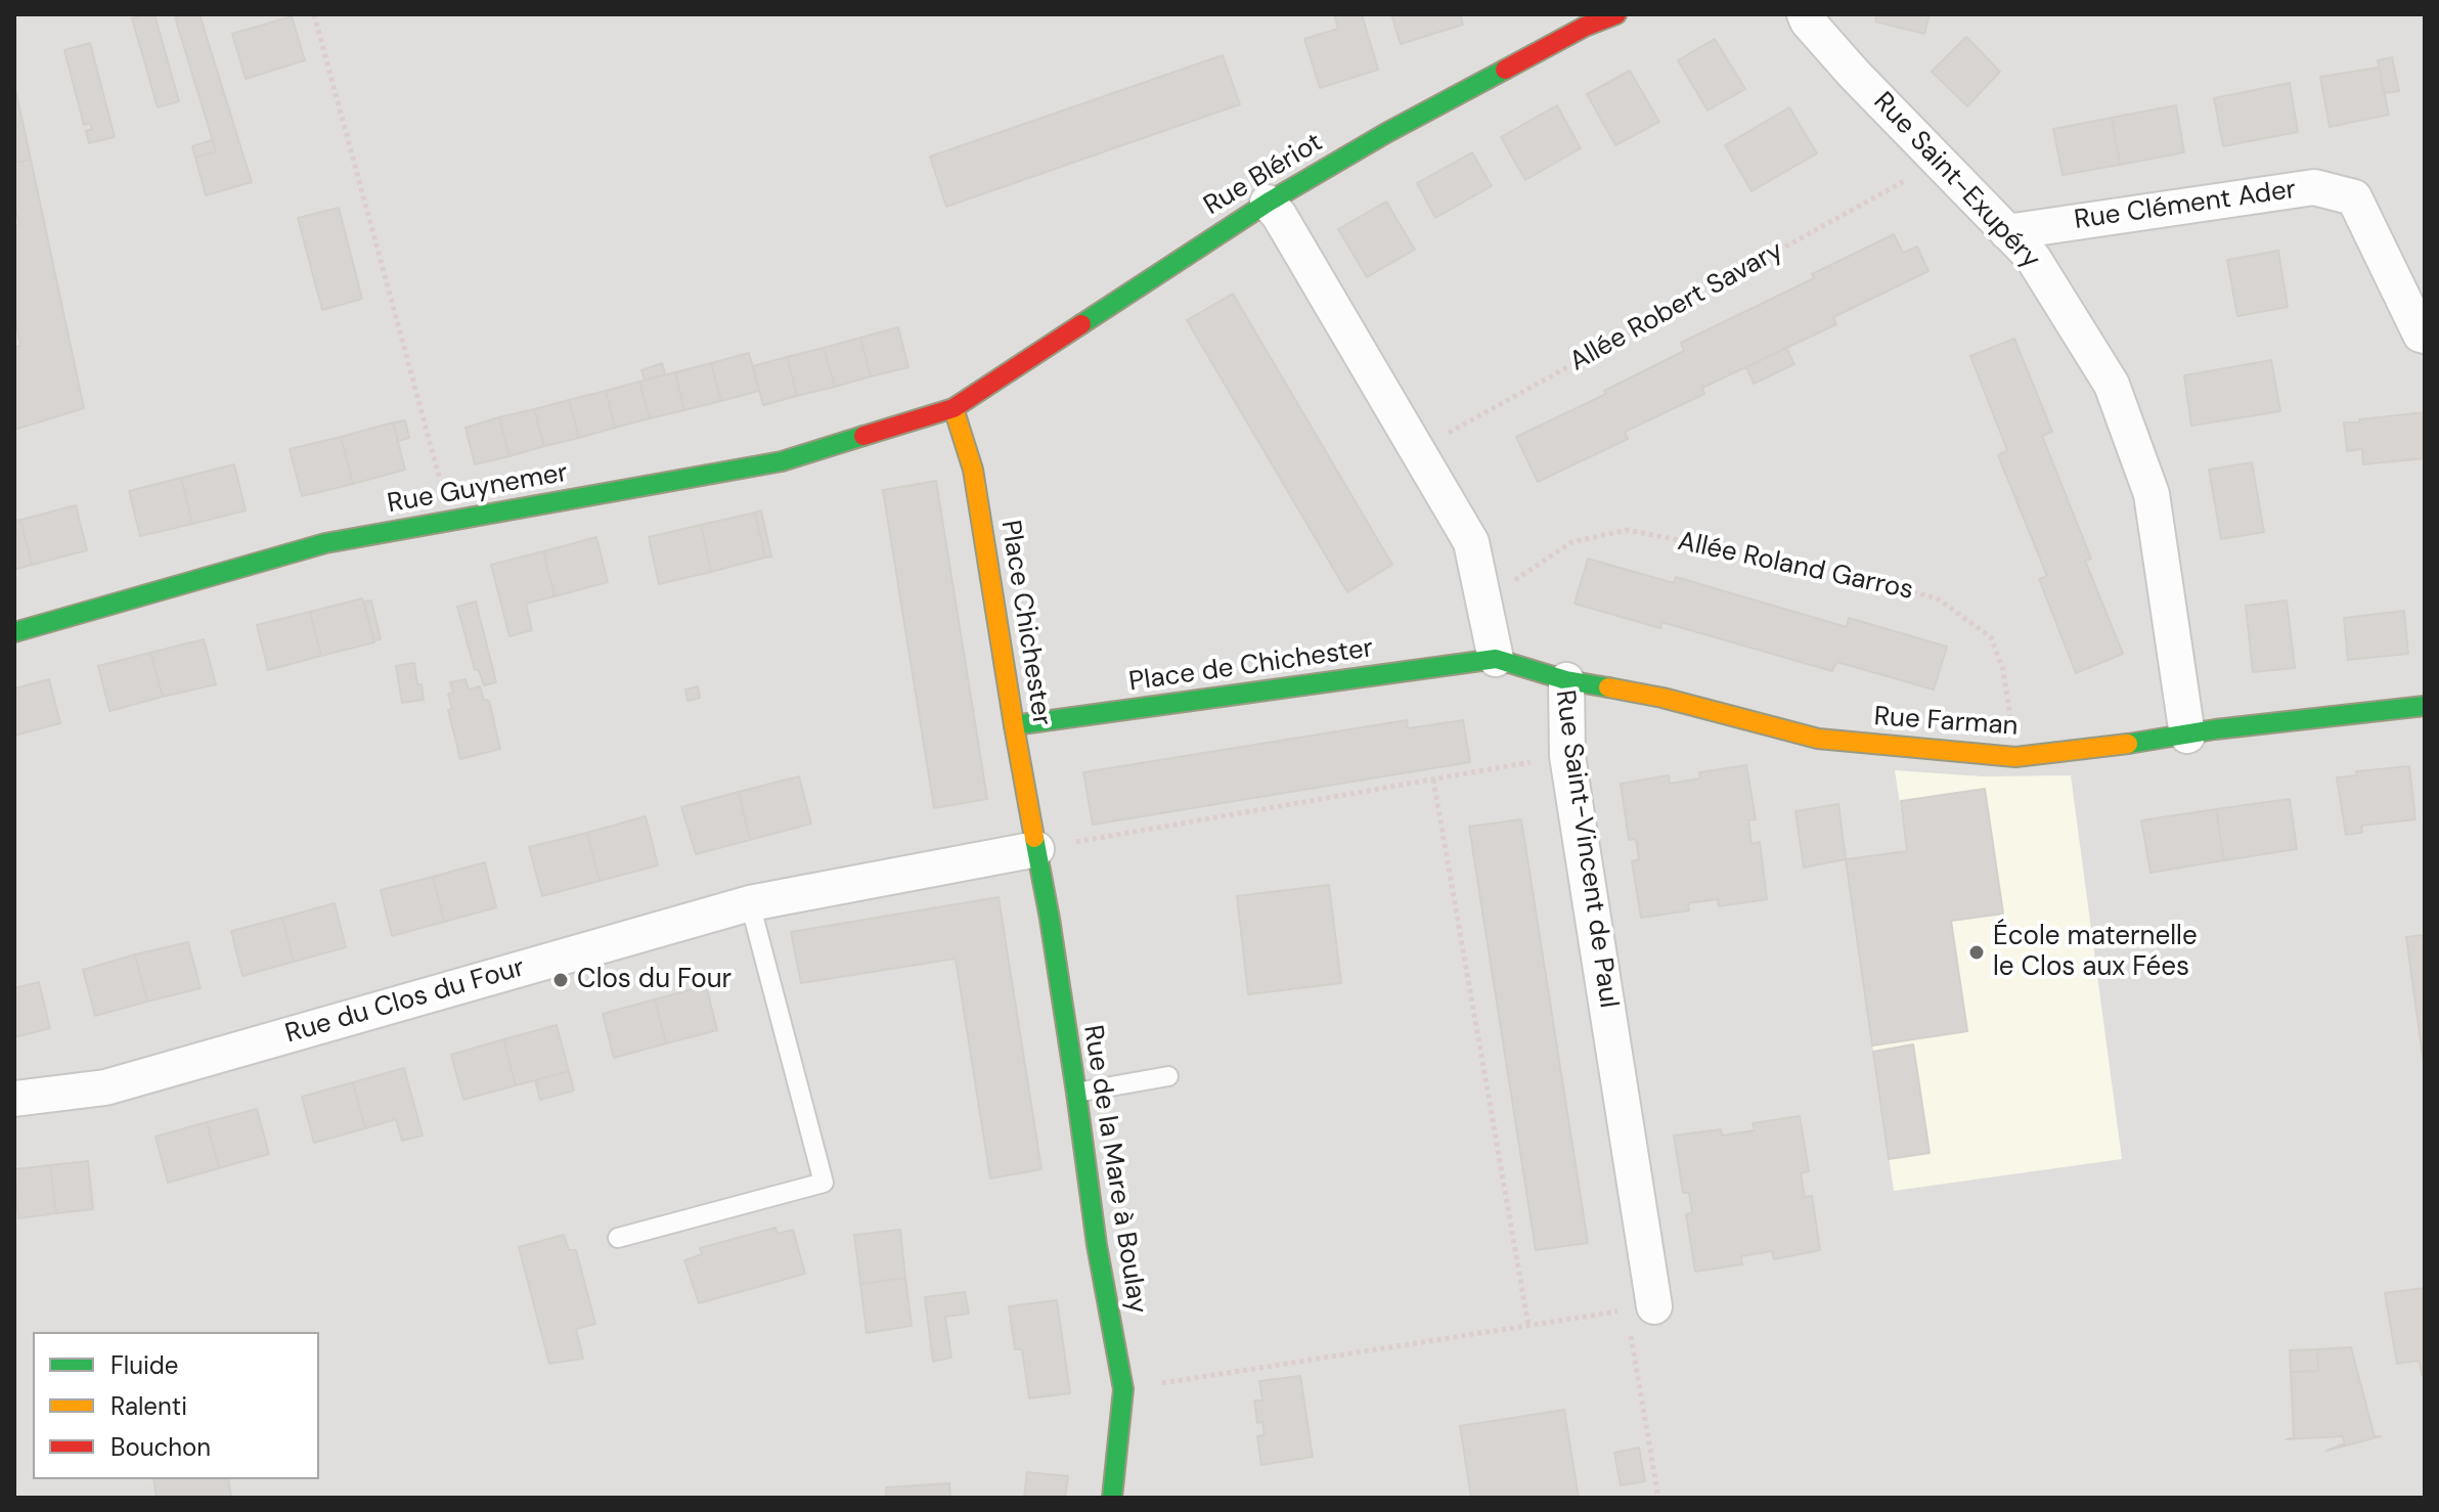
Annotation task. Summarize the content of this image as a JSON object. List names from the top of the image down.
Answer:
{
  "streets": {
    "street": [
      "Rue Blériot",
      "Rue Saint-Exupéry",
      "Rue Clément Ader",
      "Rue Guynemer",
      "Place Chichester",
      "Place de Chichester",
      "Rue Farman",
      "Rue Saint-Vincent de Paul",
      "Rue du Clos du Four",
      "Rue de la Mare à Boulay"
    ],
    "path": ["Allée Robert Savary", "Allée Roland Garros"]
  },
  "crossings": [
    ["Rue Blériot", "Rue Guynemer"],
    ["Rue Blériot", "Place Chichester"],
    ["Rue Saint-Exupéry", "Rue Clément Ader"],
    ["Rue Saint-Exupéry", "Allée Robert Savary"],
    ["Rue Saint-Exupéry", "Rue Farman"],
    ["Rue Guynemer", "Place Chichester"],
    ["Allée Roland Garros", "Rue Farman"],
    ["Place Chichester", "Place de Chichester"],
    ["Place Chichester", "Rue du Clos du Four"],
    ["Place Chichester", "Rue de la Mare à Boulay"],
    ["Place de Chichester", "Rue Saint-Vincent de Paul"],
    ["Rue Farman", "Rue Saint-Vincent de Paul"],
    ["Rue du Clos du Four", "Rue de la Mare à Boulay"]
  ],
  "places": ["École maternelle le Clos aux Fées", "Clos du Four"],
  "legend": ["Fluide", "Ralenti", "Bouchon"]
}
